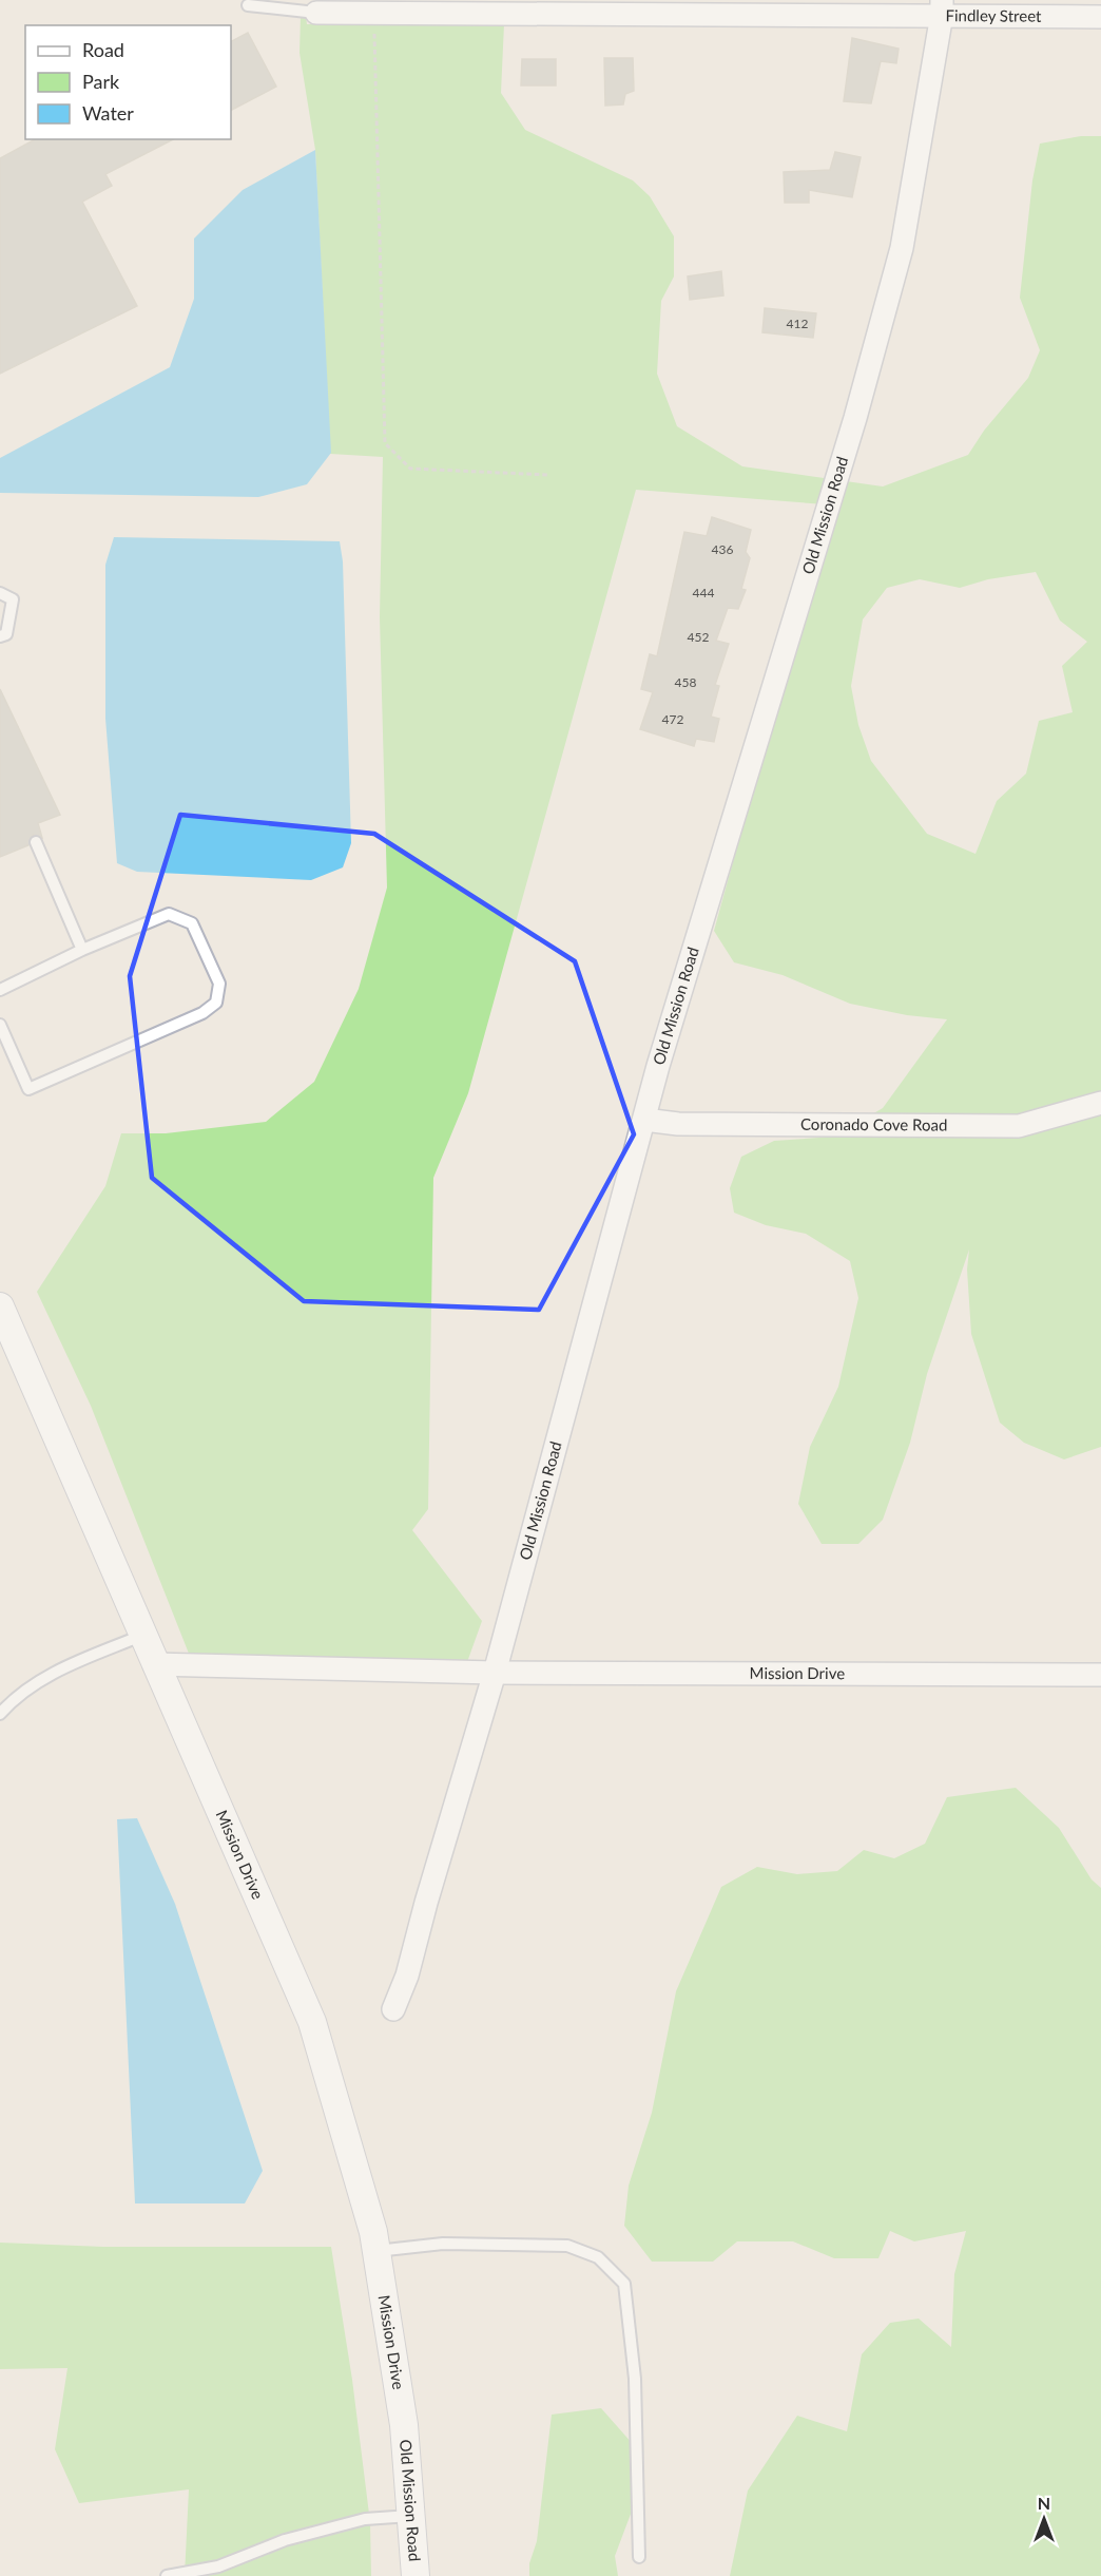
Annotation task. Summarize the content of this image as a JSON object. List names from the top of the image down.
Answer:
{
  "streets": {
    "street": [
      "Findley Street",
      "Old Mission Road",
      "Coronado Cove Road",
      "Mission Drive"
    ]
  },
  "crossings": [
    ["Findley Street", "Old Mission Road"],
    ["Old Mission Road", "Coronado Cove Road"],
    ["Old Mission Road", "Mission Drive"]
  ],
  "house_numbers": [
    "412",
    "436",
    "444",
    "452",
    "458",
    "472"
  ],
  "legend": ["Road", "Park", "Water"],
  "north": "top"
}
